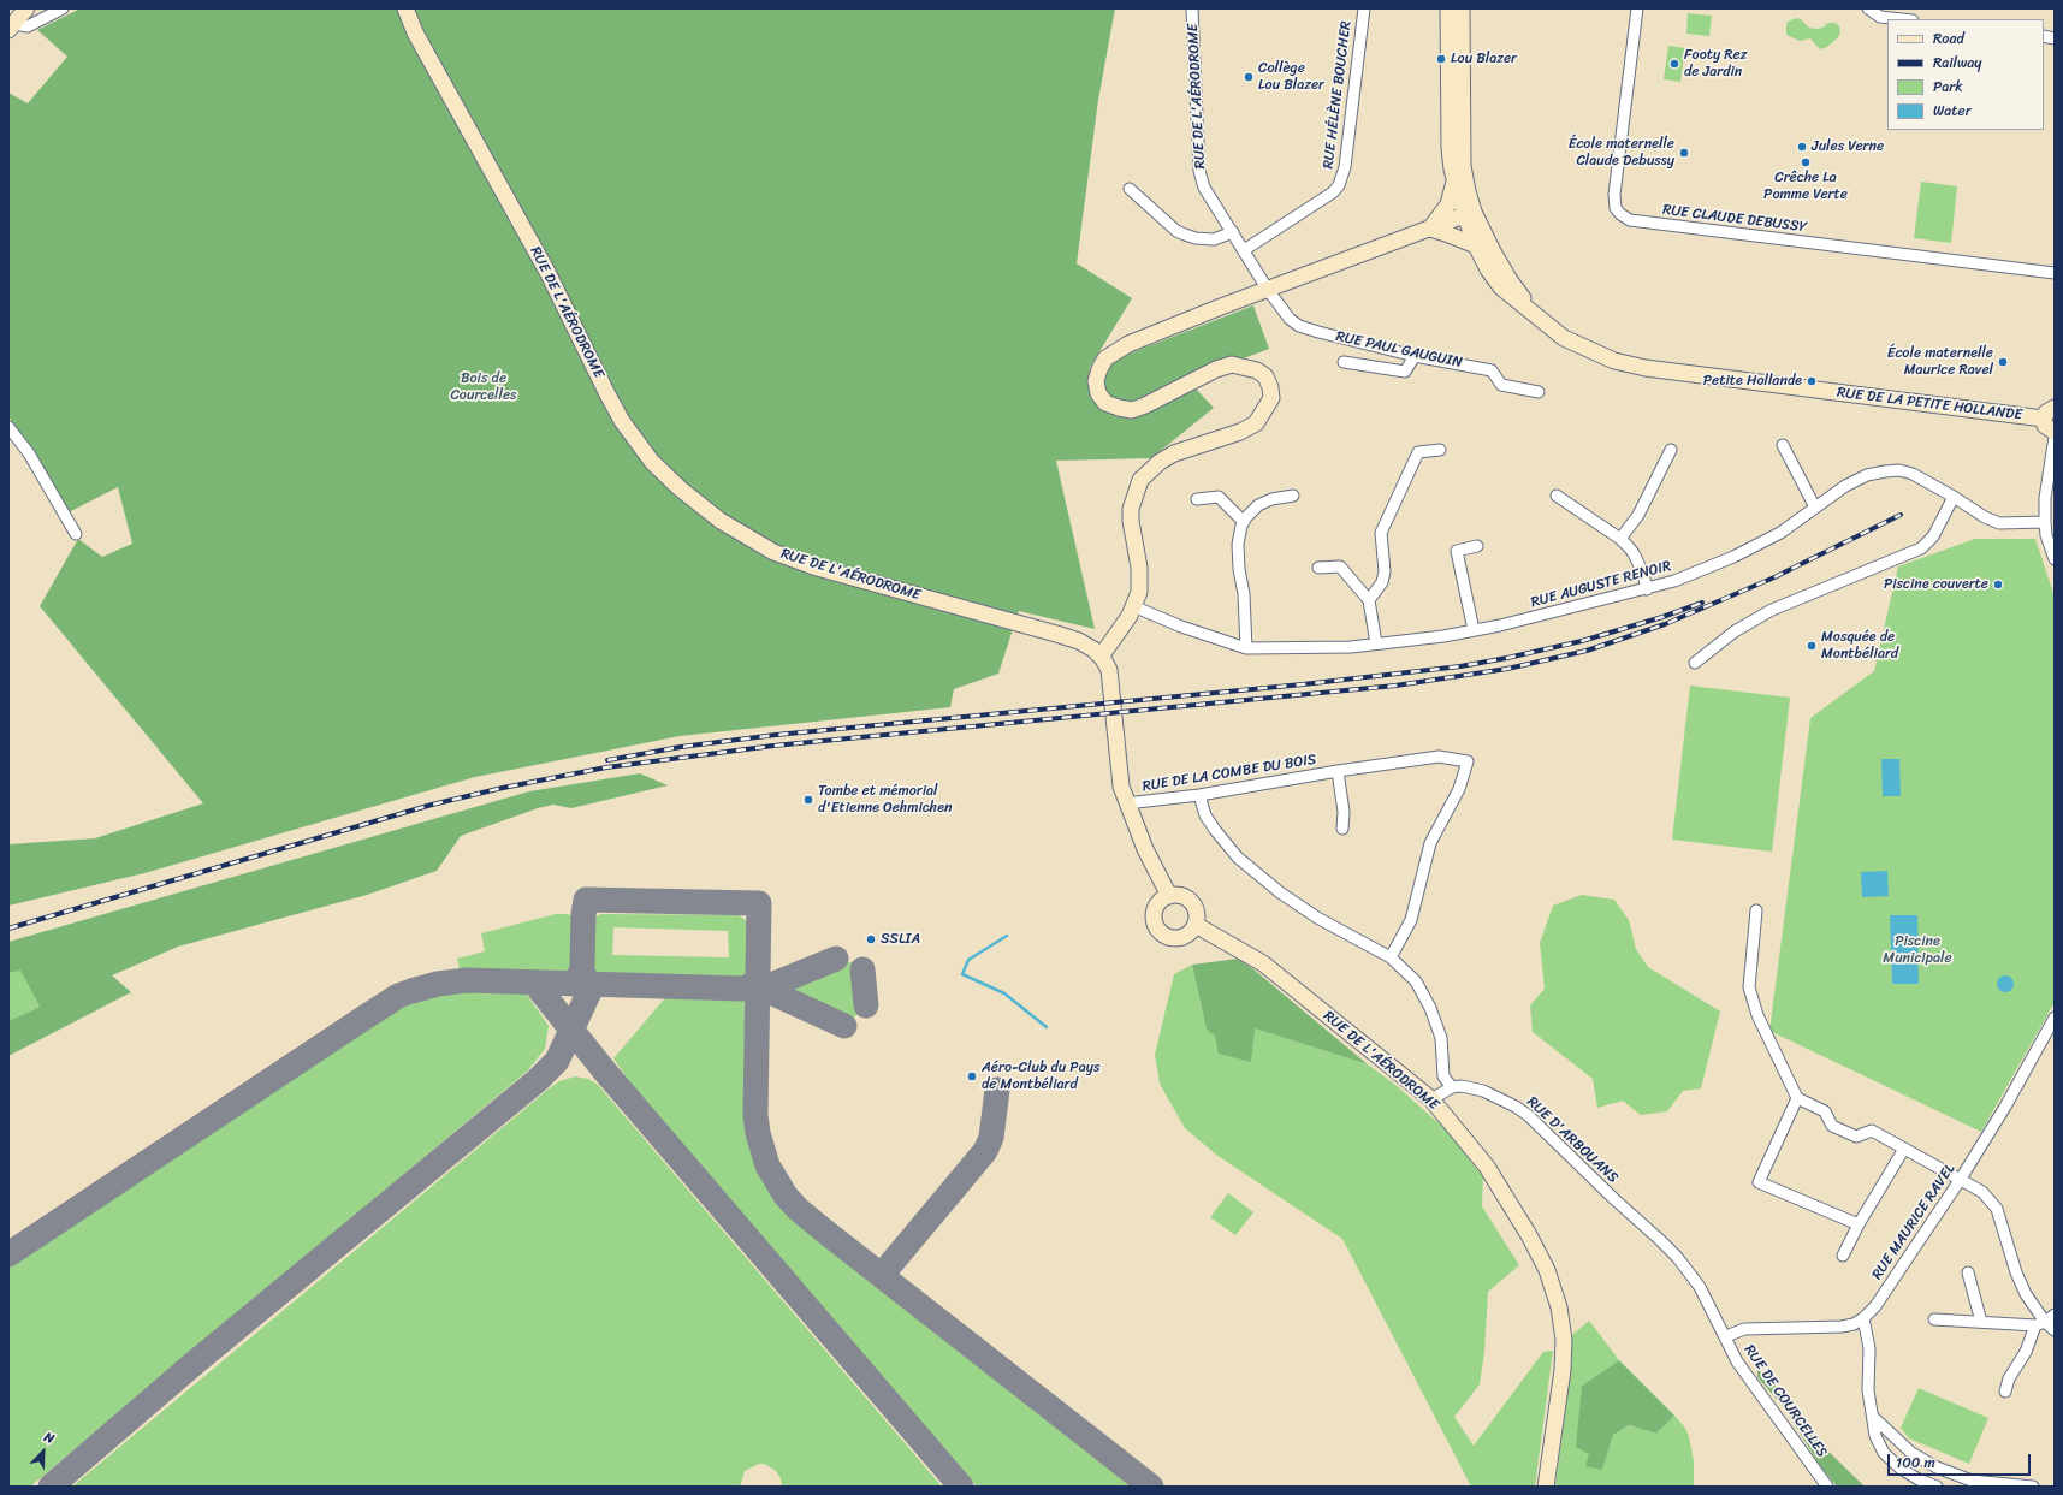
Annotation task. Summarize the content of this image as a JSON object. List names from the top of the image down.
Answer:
{
  "streets": {
    "street": [
      "RUE HÉLÈNE BOUCHER",
      "RUE DE L'AÉRODROME",
      "RUE CLAUDE DEBUSSY",
      "RUE PAUL GAUGUIN",
      "RUE DE LA PETITE HOLLANDE",
      "RUE AUGUSTE RENOIR",
      "RUE DE LA COMBE DU BOIS",
      "RUE D'ARBOUANS",
      "RUE MAURICE RAVEL",
      "RUE DE COURCELLES"
    ]
  },
  "crossings": [
    ["RUE HÉLÈNE BOUCHER", "RUE DE L'AÉRODROME"],
    ["RUE DE L'AÉRODROME", "RUE PAUL GAUGUIN"],
    ["RUE D'ARBOUANS", "RUE DE COURCELLES"],
    ["RUE MAURICE RAVEL", "RUE DE COURCELLES"]
  ],
  "parks": ["Bois de Courcelles", "Piscine Municipale"],
  "places": [
    "Lou Blazer",
    "Footy Rez de Jardin",
    "Collège Lou Blazer",
    "Jules Verne",
    "École maternelle Claude Debussy",
    "Crêche La Pomme Verte",
    "École maternelle Maurice Ravel",
    "Petite Hollande",
    "Piscine couverte",
    "Mosquée de Montbéliard",
    "Tombe et mémorial d'Etienne Oehmichen",
    "SSLIA",
    "Aéro-Club du Pays de Montbéliard"
  ],
  "legend": [
    "Road",
    "Railway",
    "Park",
    "Water"
  ],
  "scale_bar": "100 m",
  "north": "top right"
}
